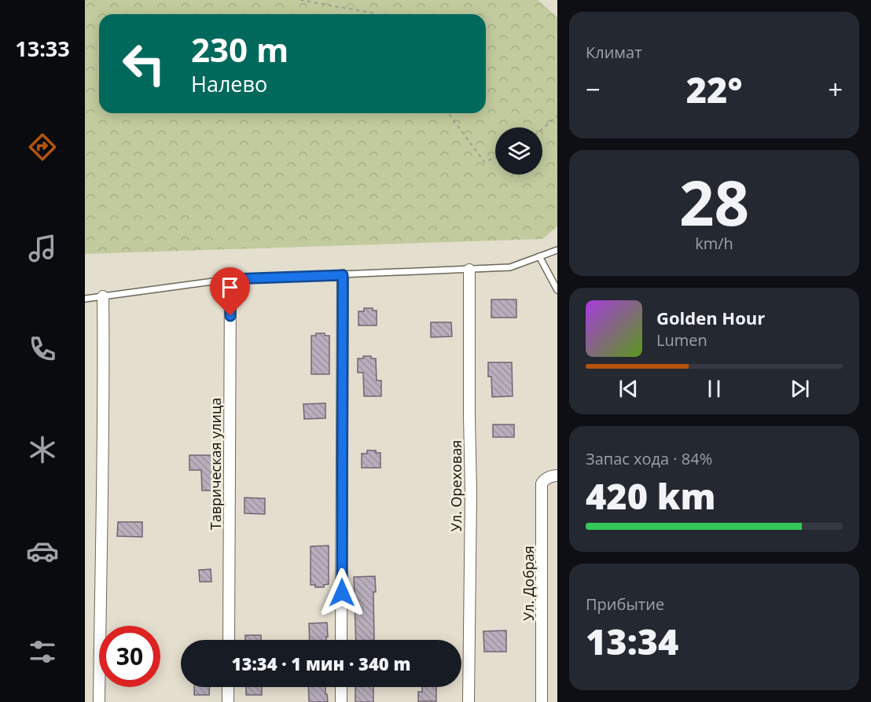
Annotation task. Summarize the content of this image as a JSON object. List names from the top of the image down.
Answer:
{
  "streets": {
    "street": ["Таврическая улица", "Ул. Ореховая", "Ул. Добрая"]
  },
  "page": {
    "tabs": "13:33",
    "tile": [
      "Климат",
      ["28", "km/h"],
      ["Запас хода · 84%", "420 km"],
      ["Прибытие", "13:34"]
    ],
    "turn": ["230 m", "Налево"],
    "heat": ["−", "22°", "+"],
    "song": ["Golden Hour", "Lumen"],
    "limit": "30",
    "trip": "13:34 · 1 мин · 340 m"
  }
}
